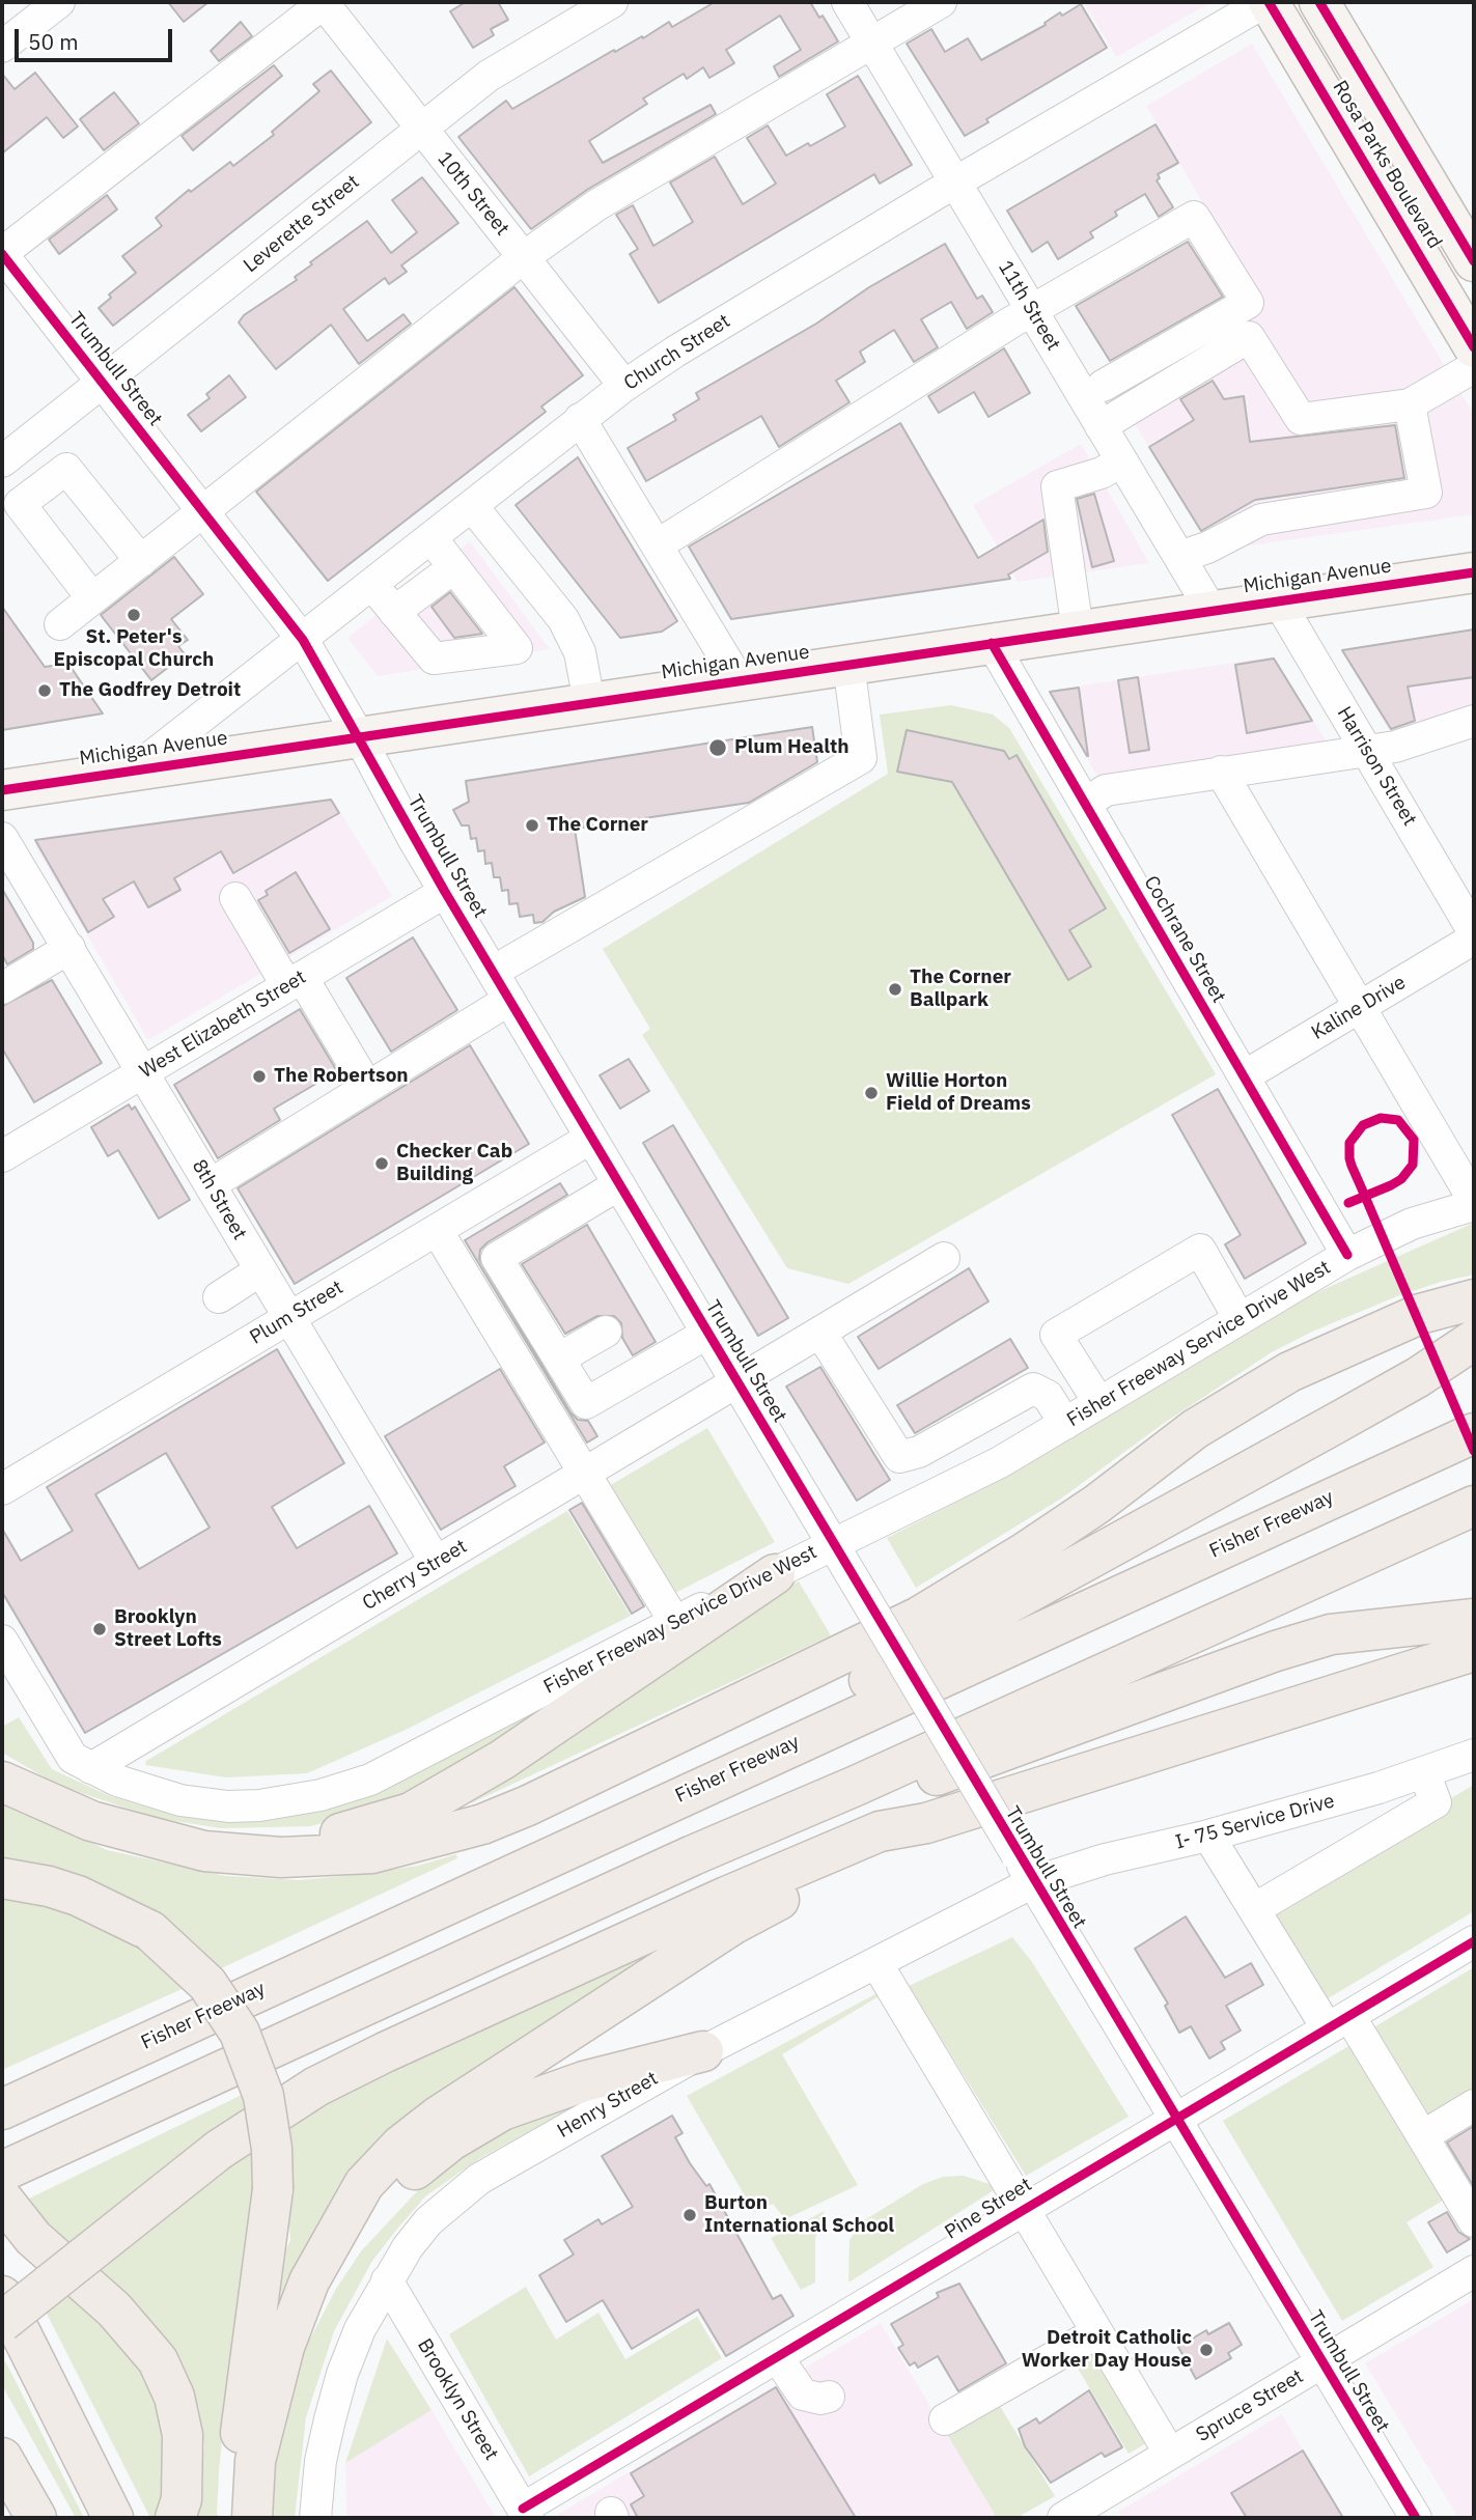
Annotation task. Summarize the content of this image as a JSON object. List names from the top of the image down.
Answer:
{
  "streets": {
    "highway": ["Fisher Freeway"],
    "main road": ["Rosa Parks Boulevard", "Michigan Avenue"],
    "street": [
      "10th Street",
      "Leverette Street",
      "11th Street",
      "Church Street",
      "Trumbull Street",
      "Harrison Street",
      "Cochrane Street",
      "Kaline Drive",
      "West Elizabeth Street",
      "8th Street",
      "Plum Street",
      "Fisher Freeway Service Drive West",
      "Cherry Street",
      "I- 75 Service Drive",
      "Henry Street",
      "Pine Street",
      "Brooklyn Street",
      "Spruce Street"
    ]
  },
  "crossings": [
    ["Rosa Parks Boulevard", "Church Street"],
    ["10th Street", "Leverette Street"],
    ["10th Street", "Church Street"],
    ["Leverette Street", "Trumbull Street"],
    ["11th Street", "Church Street"],
    ["11th Street", "Michigan Avenue"],
    ["Church Street", "Trumbull Street"],
    ["Church Street", "Michigan Avenue"],
    ["Trumbull Street", "Michigan Avenue"],
    ["Trumbull Street", "West Elizabeth Street"],
    ["Trumbull Street", "Plum Street"],
    ["Trumbull Street", "Fisher Freeway Service Drive West"],
    ["Trumbull Street", "Cherry Street"],
    ["Trumbull Street", "I- 75 Service Drive"],
    ["Trumbull Street", "Henry Street"],
    ["Trumbull Street", "Pine Street"],
    ["Trumbull Street", "Spruce Street"],
    ["Michigan Avenue", "Harrison Street"],
    ["Michigan Avenue", "Cochrane Street"],
    ["Cochrane Street", "Kaline Drive"],
    ["Cochrane Street", "Fisher Freeway Service Drive West"],
    ["West Elizabeth Street", "8th Street"],
    ["8th Street", "Plum Street"],
    ["8th Street", "Cherry Street"],
    ["Fisher Freeway Service Drive West", "Cherry Street"],
    ["I- 75 Service Drive", "Henry Street"],
    ["Henry Street", "Brooklyn Street"],
    ["Pine Street", "Brooklyn Street"]
  ],
  "places": [
    "St. Peter's Episcopal Church",
    "The Godfrey Detroit",
    "Plum Health",
    "The Corner",
    "The Corner Ballpark",
    "The Robertson",
    "Willie Horton Field of Dreams",
    "Checker Cab Building",
    "Brooklyn Street Lofts",
    "Burton International School",
    "Detroit Catholic Worker Day House"
  ],
  "scale_bar": "50 m"
}
